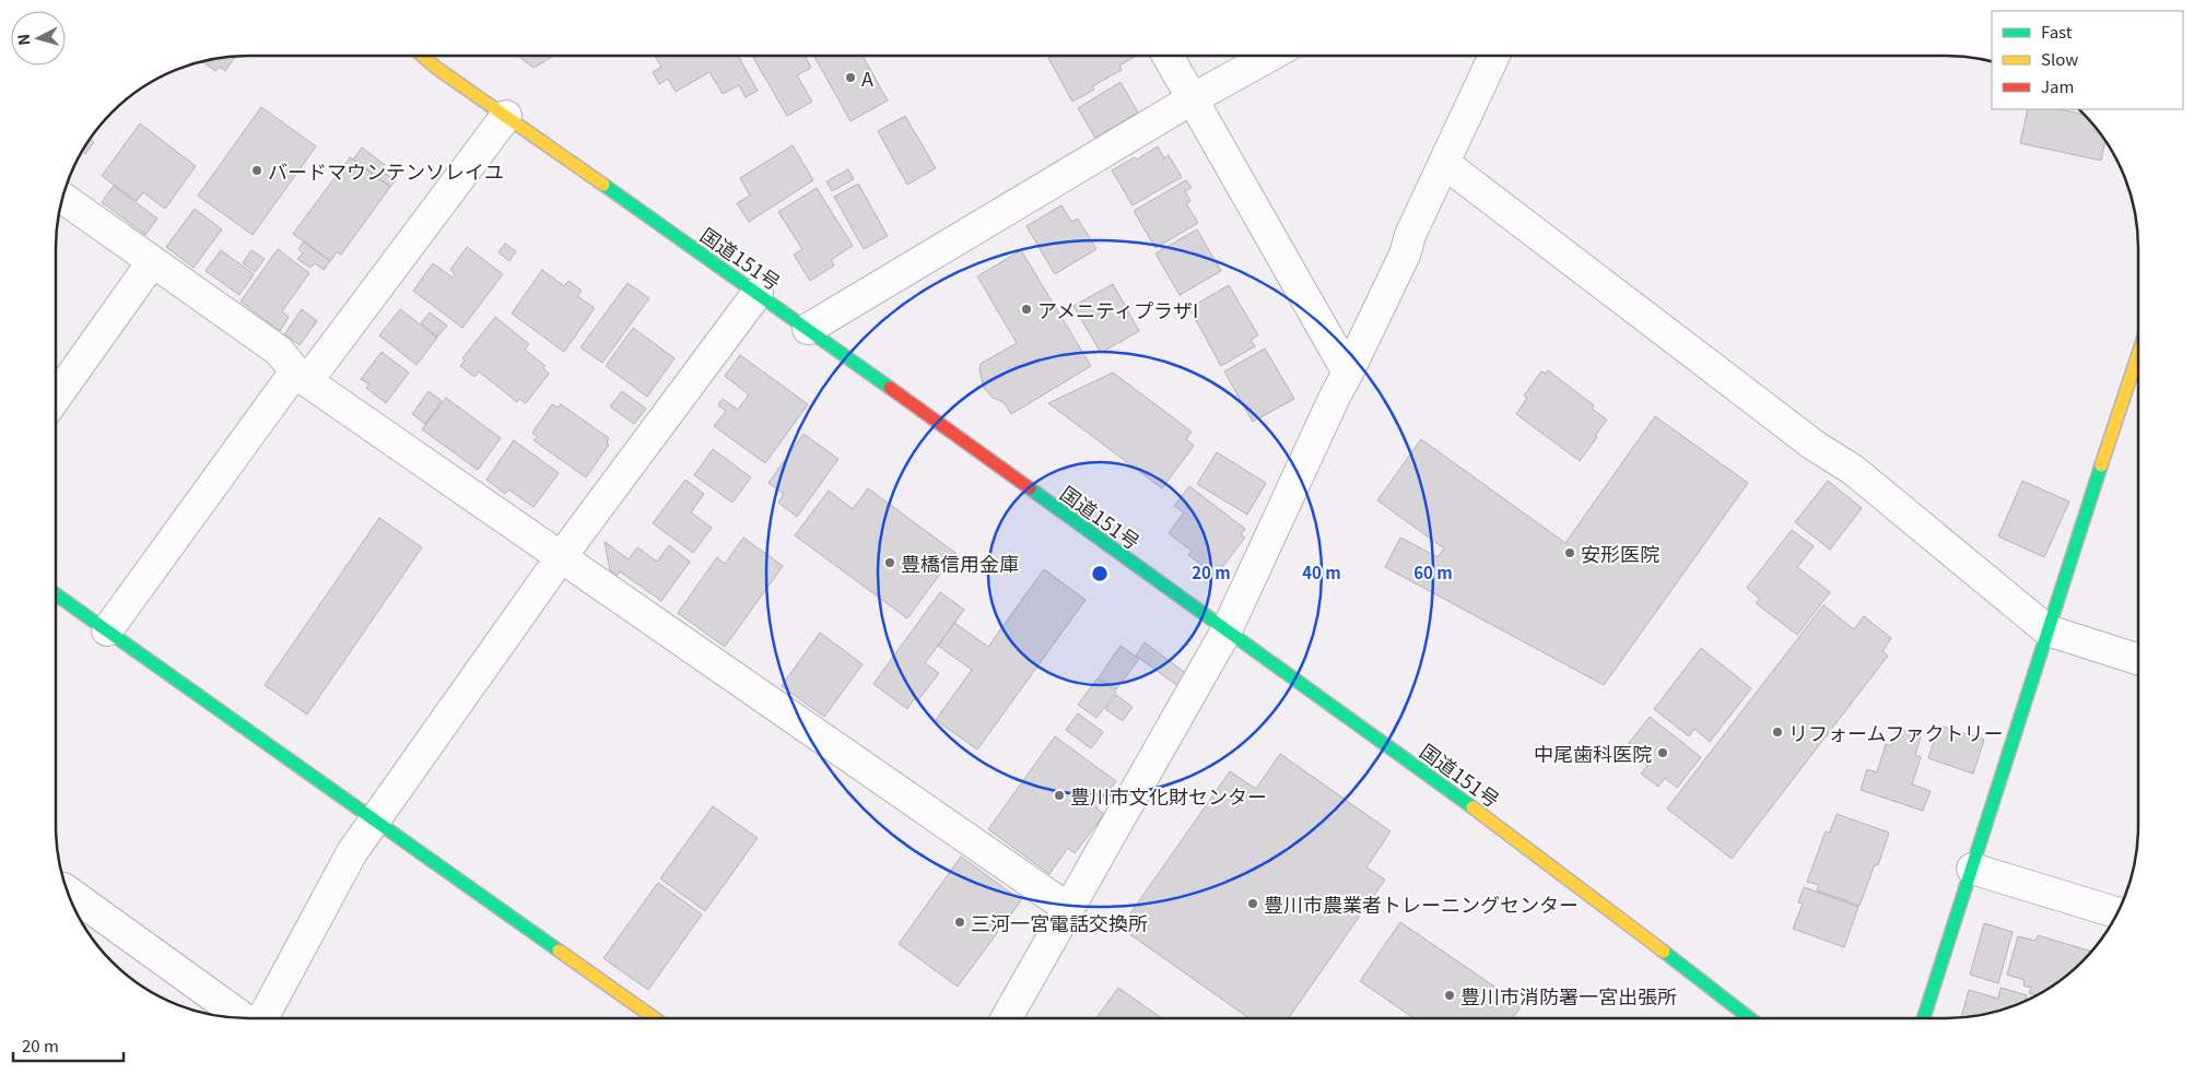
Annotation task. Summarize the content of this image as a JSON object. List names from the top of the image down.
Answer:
{
  "streets": {
    "main road": ["国道151号"]
  },
  "places": [
    "A",
    "バードマウンテンソレイユ",
    "アメニティプラザI",
    "安形医院",
    "豊橋信用金庫",
    "リフォームファクトリー",
    "中尾歯科医院",
    "豊川市文化財センター",
    "豊川市農業者トレーニングセンター",
    "三河一宮電話交換所",
    "豊川市消防署一宮出張所"
  ],
  "legend": ["Fast", "Slow", "Jam"],
  "scale_bar": "20 m",
  "north": "left",
  "rings": ["20 m", "40 m", "60 m"]
}
